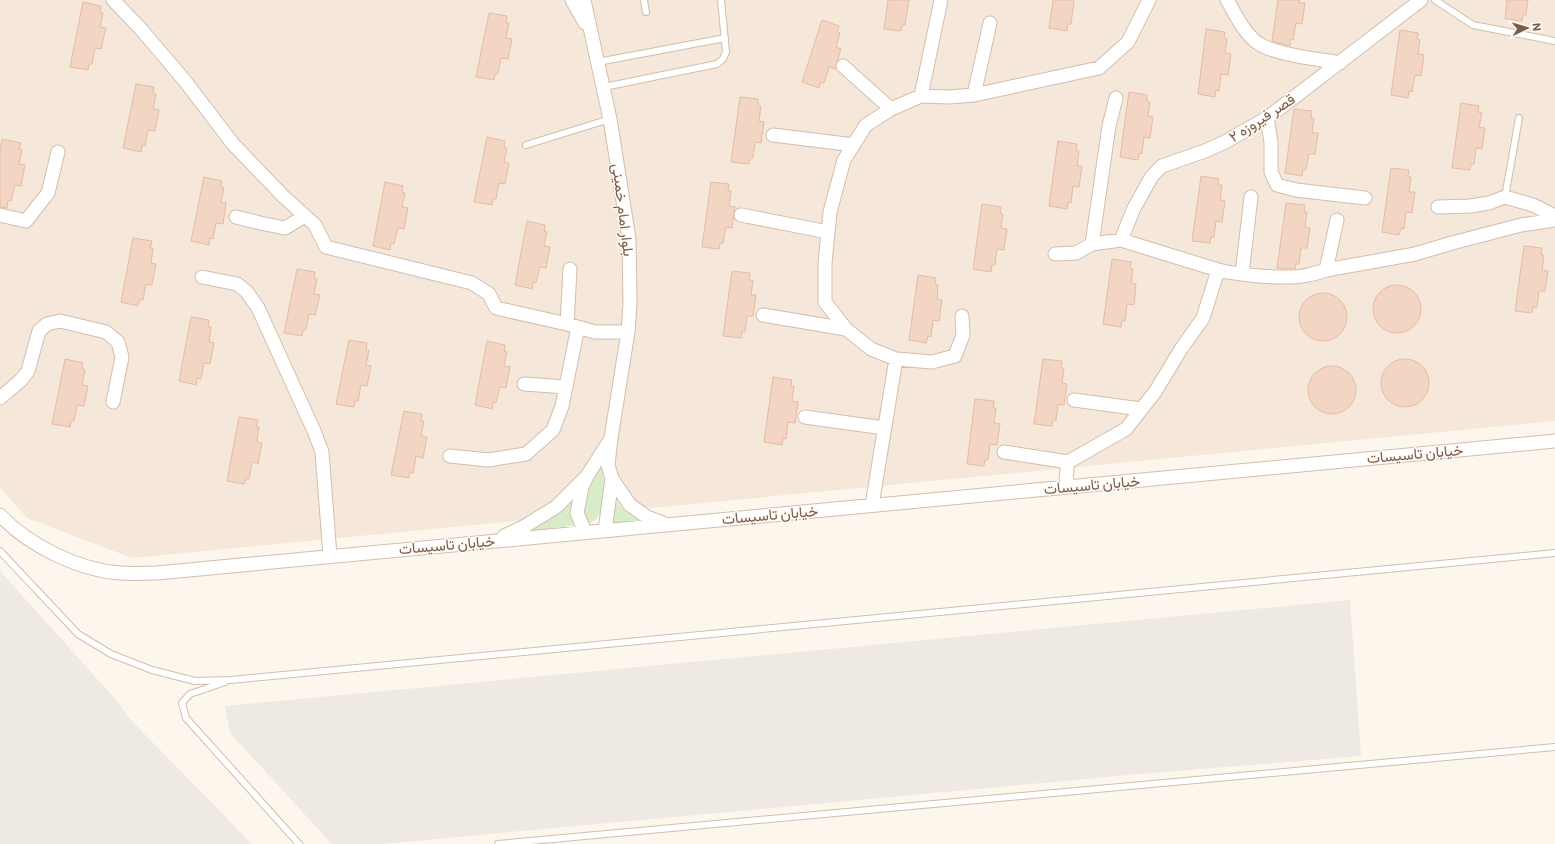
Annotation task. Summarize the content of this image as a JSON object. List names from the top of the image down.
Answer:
{
  "streets": {
    "street": ["قصر فیروزه ۲", "بلوار امام خمینی", "خیابان تاسیسات"]
  },
  "north": "right"
}
